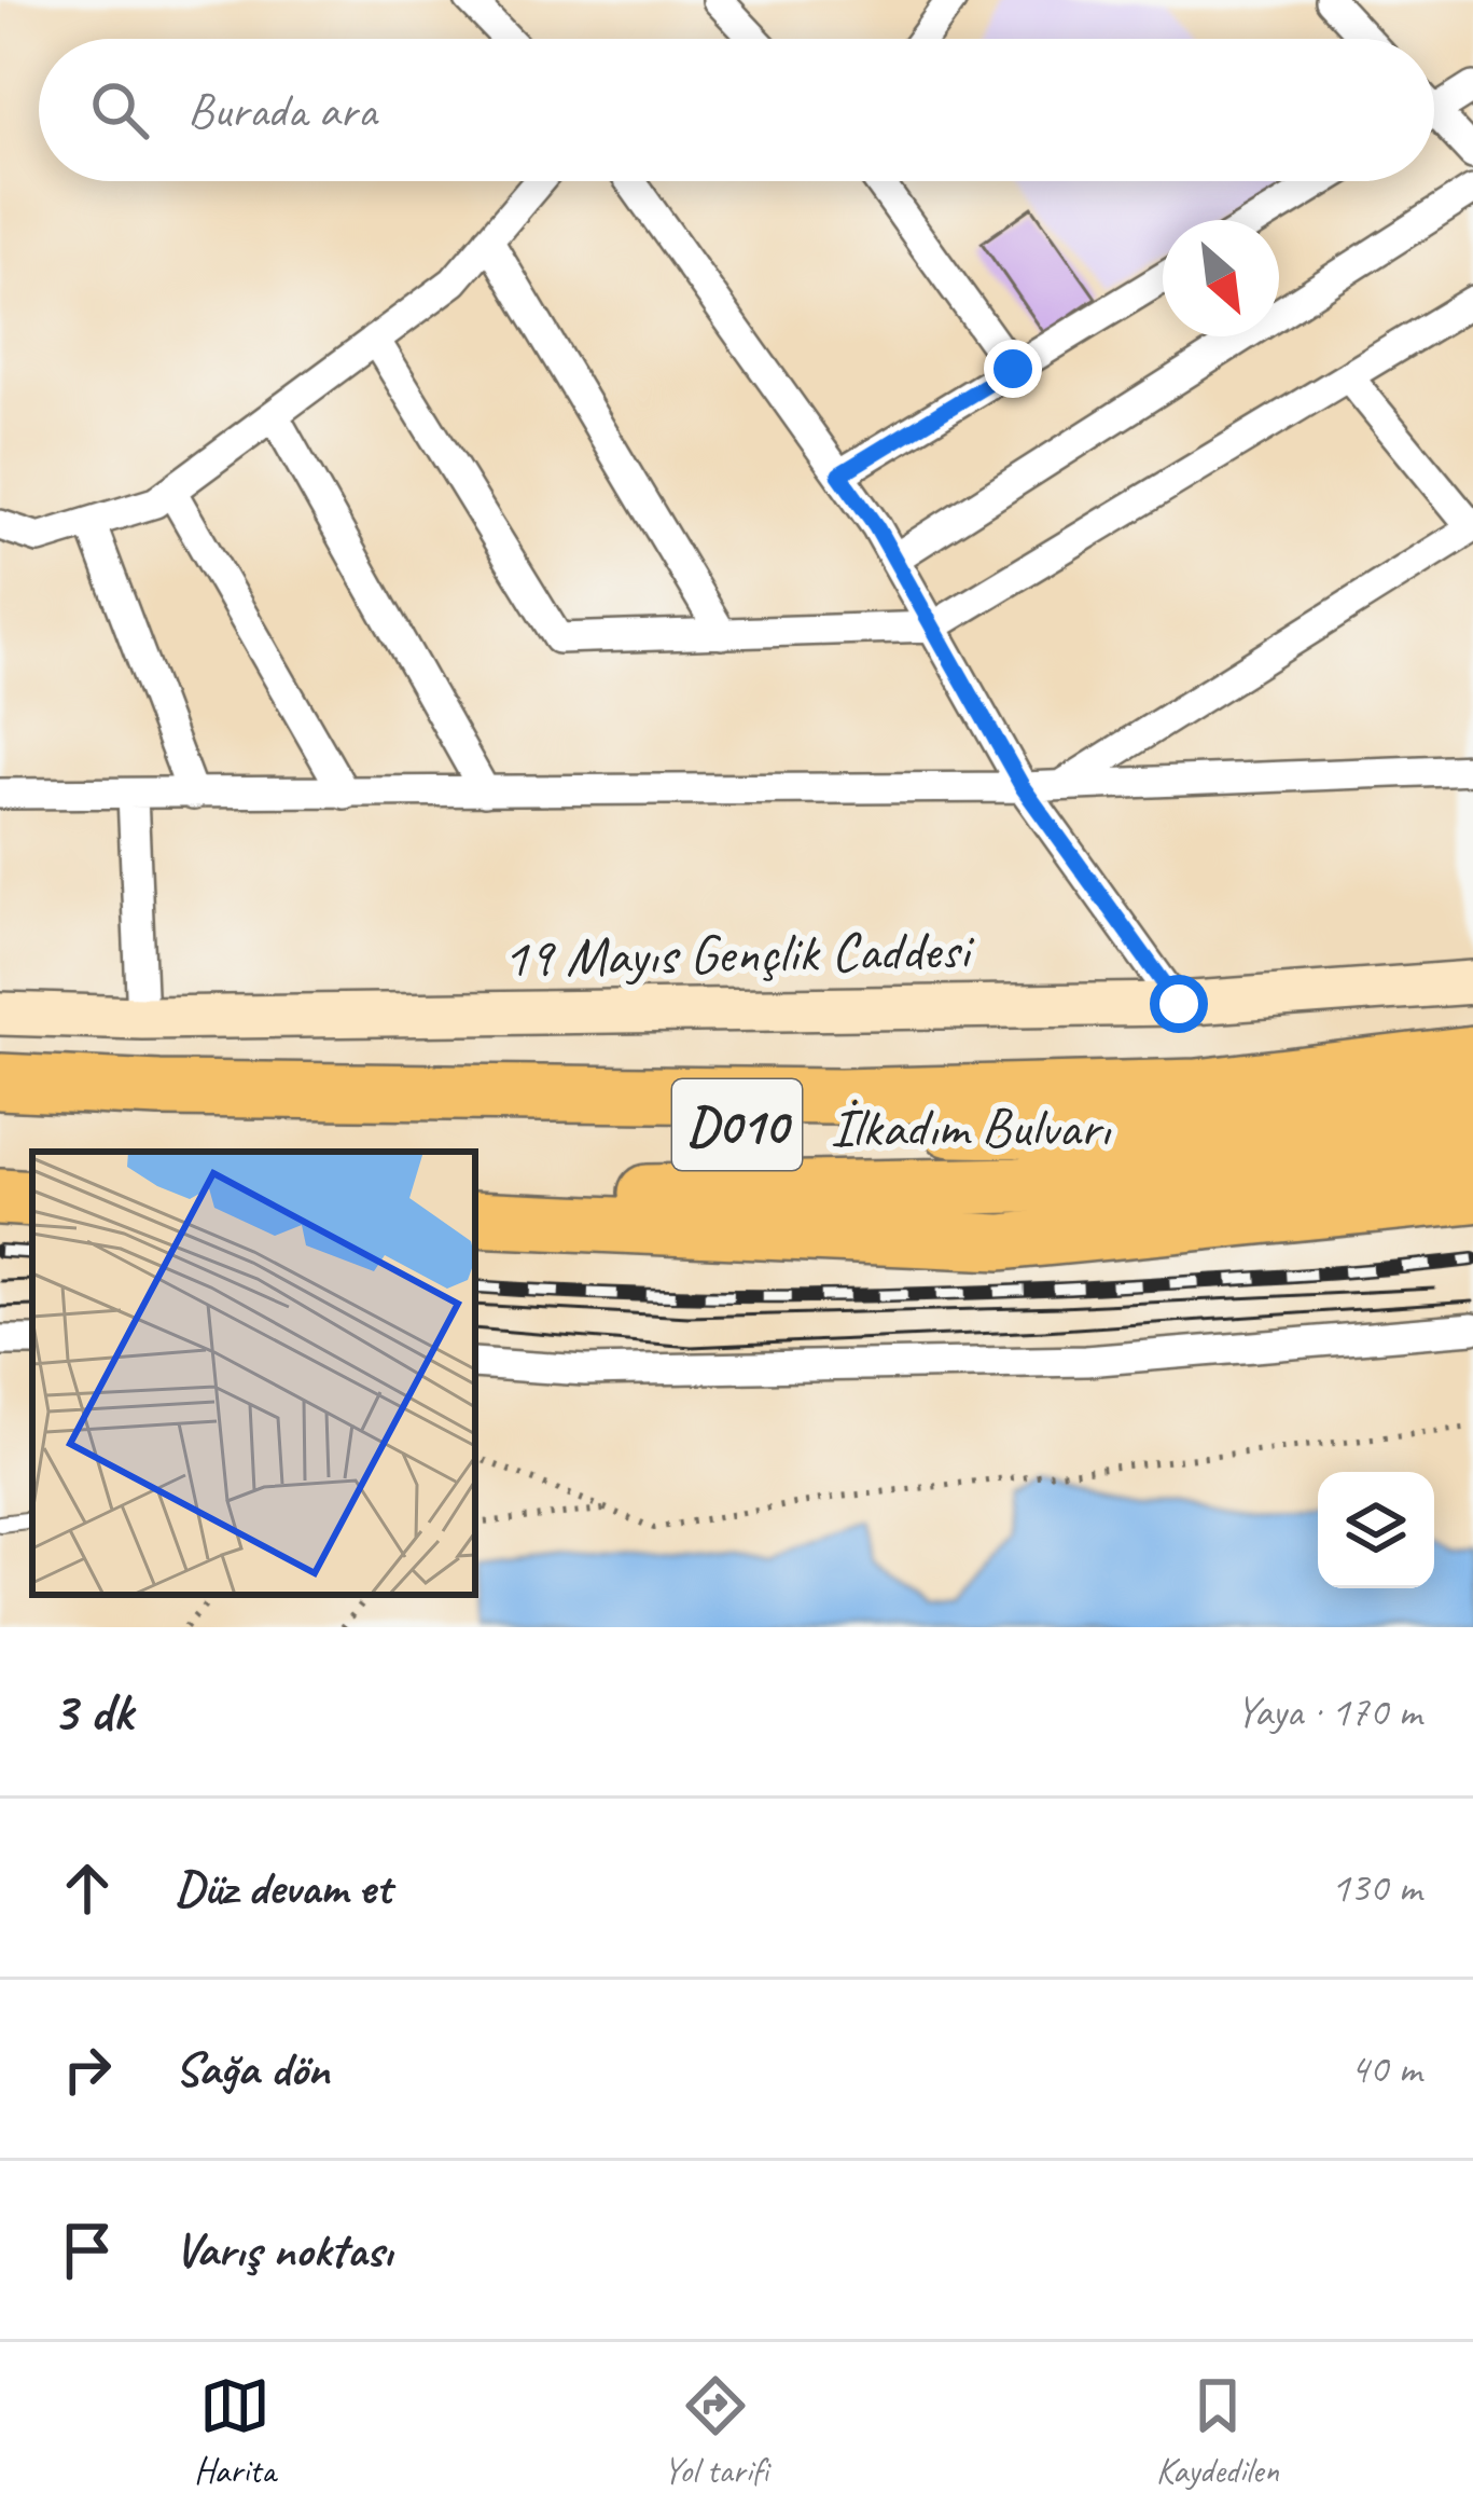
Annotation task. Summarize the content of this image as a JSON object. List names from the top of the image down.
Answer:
{
  "streets": {
    "highway": ["D010", "İlkadım Bulvarı"],
    "main road": ["19 Mayıs Gençlik Caddesi"]
  },
  "north": "bottom right",
  "page": {
    "search": "Burada ara",
    "heading": ["3 dk", "Yaya · 170 m"],
    "list": [
      ["Düz devam et", "130 m"],
      ["Sağa dön", "40 m"],
      "Varış noktası"
    ],
    "nav": ["Harita", "Yol tarifi", "Kaydedilen"]
  }
}
